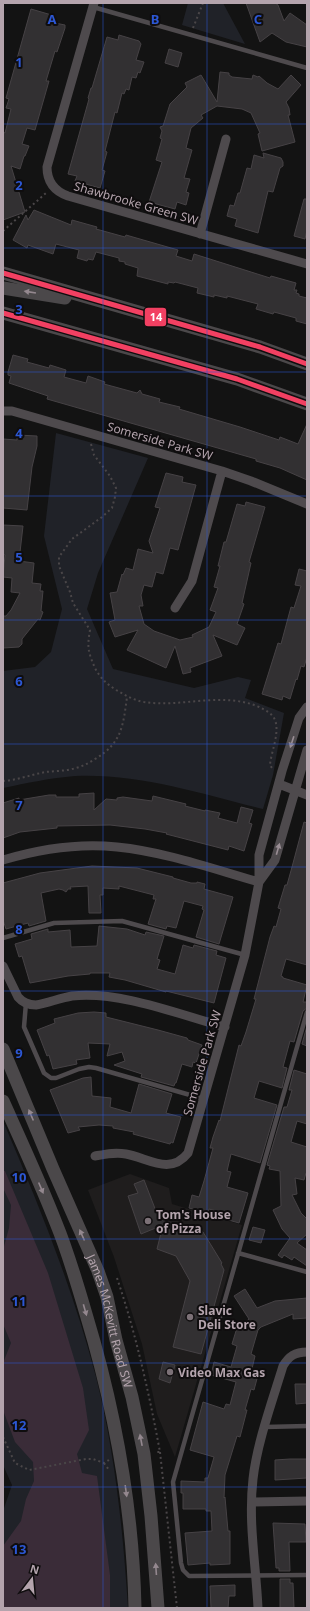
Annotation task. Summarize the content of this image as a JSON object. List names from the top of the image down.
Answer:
{
  "streets": {
    "main road": ["James McKevitt Road SW"],
    "street": ["Shawbrooke Green SW", "Somerside Park SW"]
  },
  "places": ["Tom's House of Pizza", "Slavic Deli Store", "Video Max Gas"],
  "lines": ["transit line 14"],
  "north": "top",
  "grid": {
    "columns": ["A", "B", "C"],
    "rows": [
      "1",
      "2",
      "3",
      "4",
      "5",
      "6",
      "7",
      "8",
      "9",
      "10",
      "11",
      "12",
      "13"
    ]
  }
}
